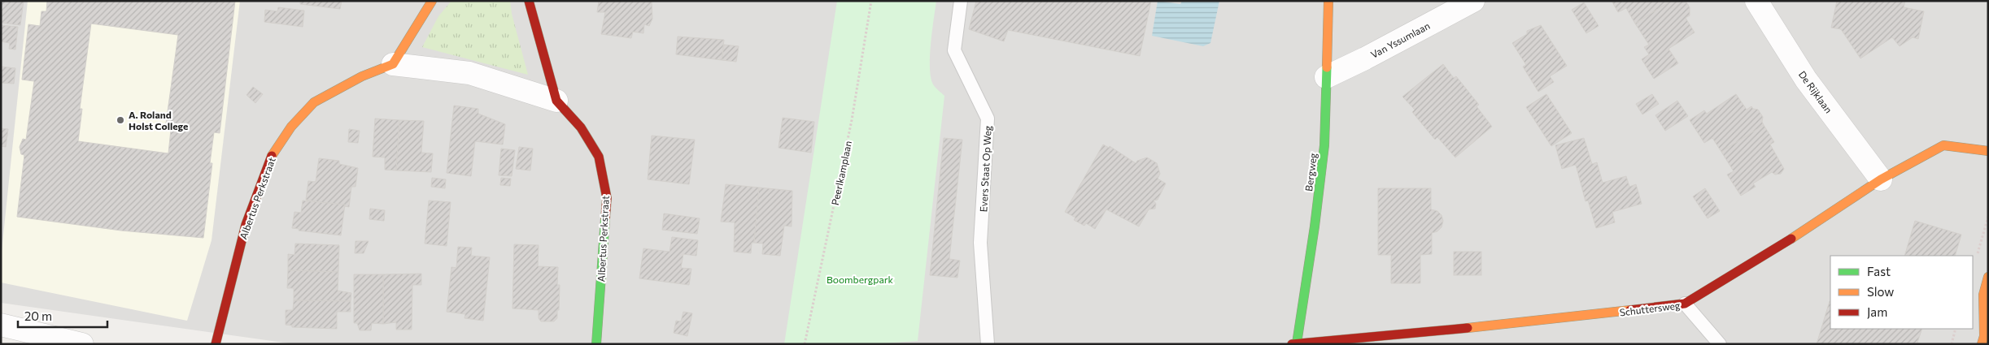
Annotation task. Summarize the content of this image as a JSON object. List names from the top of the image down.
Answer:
{
  "streets": {
    "street": [
      "Van Yssumlaan",
      "De Rijklaan",
      "Bergweg",
      "Albertus Perkstraat",
      "Schuttersweg"
    ],
    "lane": ["Evers Staat Op Weg"],
    "path": ["Peerlkamplaan"]
  },
  "crossings": [
    ["Van Yssumlaan", "Bergweg"],
    ["De Rijklaan", "Schuttersweg"],
    ["Bergweg", "Schuttersweg"]
  ],
  "parks": ["Boombergpark"],
  "places": ["A. Roland Holst College"],
  "legend": ["Fast", "Slow", "Jam"],
  "scale_bar": "20 m"
}
